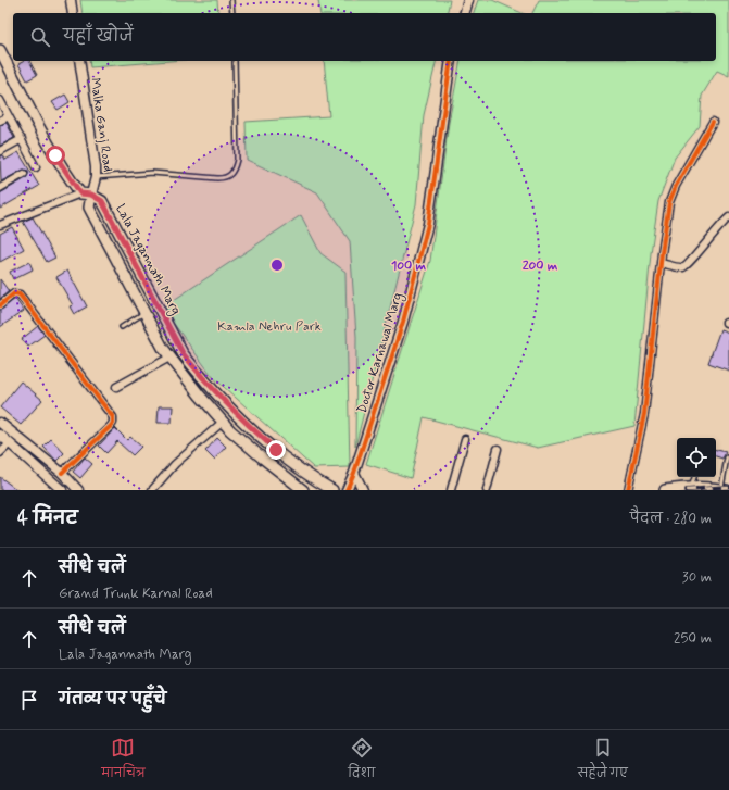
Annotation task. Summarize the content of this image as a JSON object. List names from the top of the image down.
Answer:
{
  "streets": {
    "main road": ["Lala Jagannath Marg"],
    "street": ["Malka Ganj Road", "Doctor Karnawal Marg"]
  },
  "crossings": [
    ["Malka Ganj Road", "Lala Jagannath Marg"]
  ],
  "parks": ["Kamla Nehru Park"],
  "page": {
    "search": "यहाँ खोजें",
    "heading": ["4 मिनट", "पैदल · 280 m"],
    "list": [
      ["सीधे चलें", "Grand Trunk Karnal Road", "30 m"],
      ["सीधे चलें", "Lala Jagannath Marg", "250 m"],
      "गंतव्य पर पहुँचे"
    ],
    "nav": ["मानचित्र", "दिशा", "सहेजे गए"]
  },
  "rings": ["100 m", "200 m"]
}
